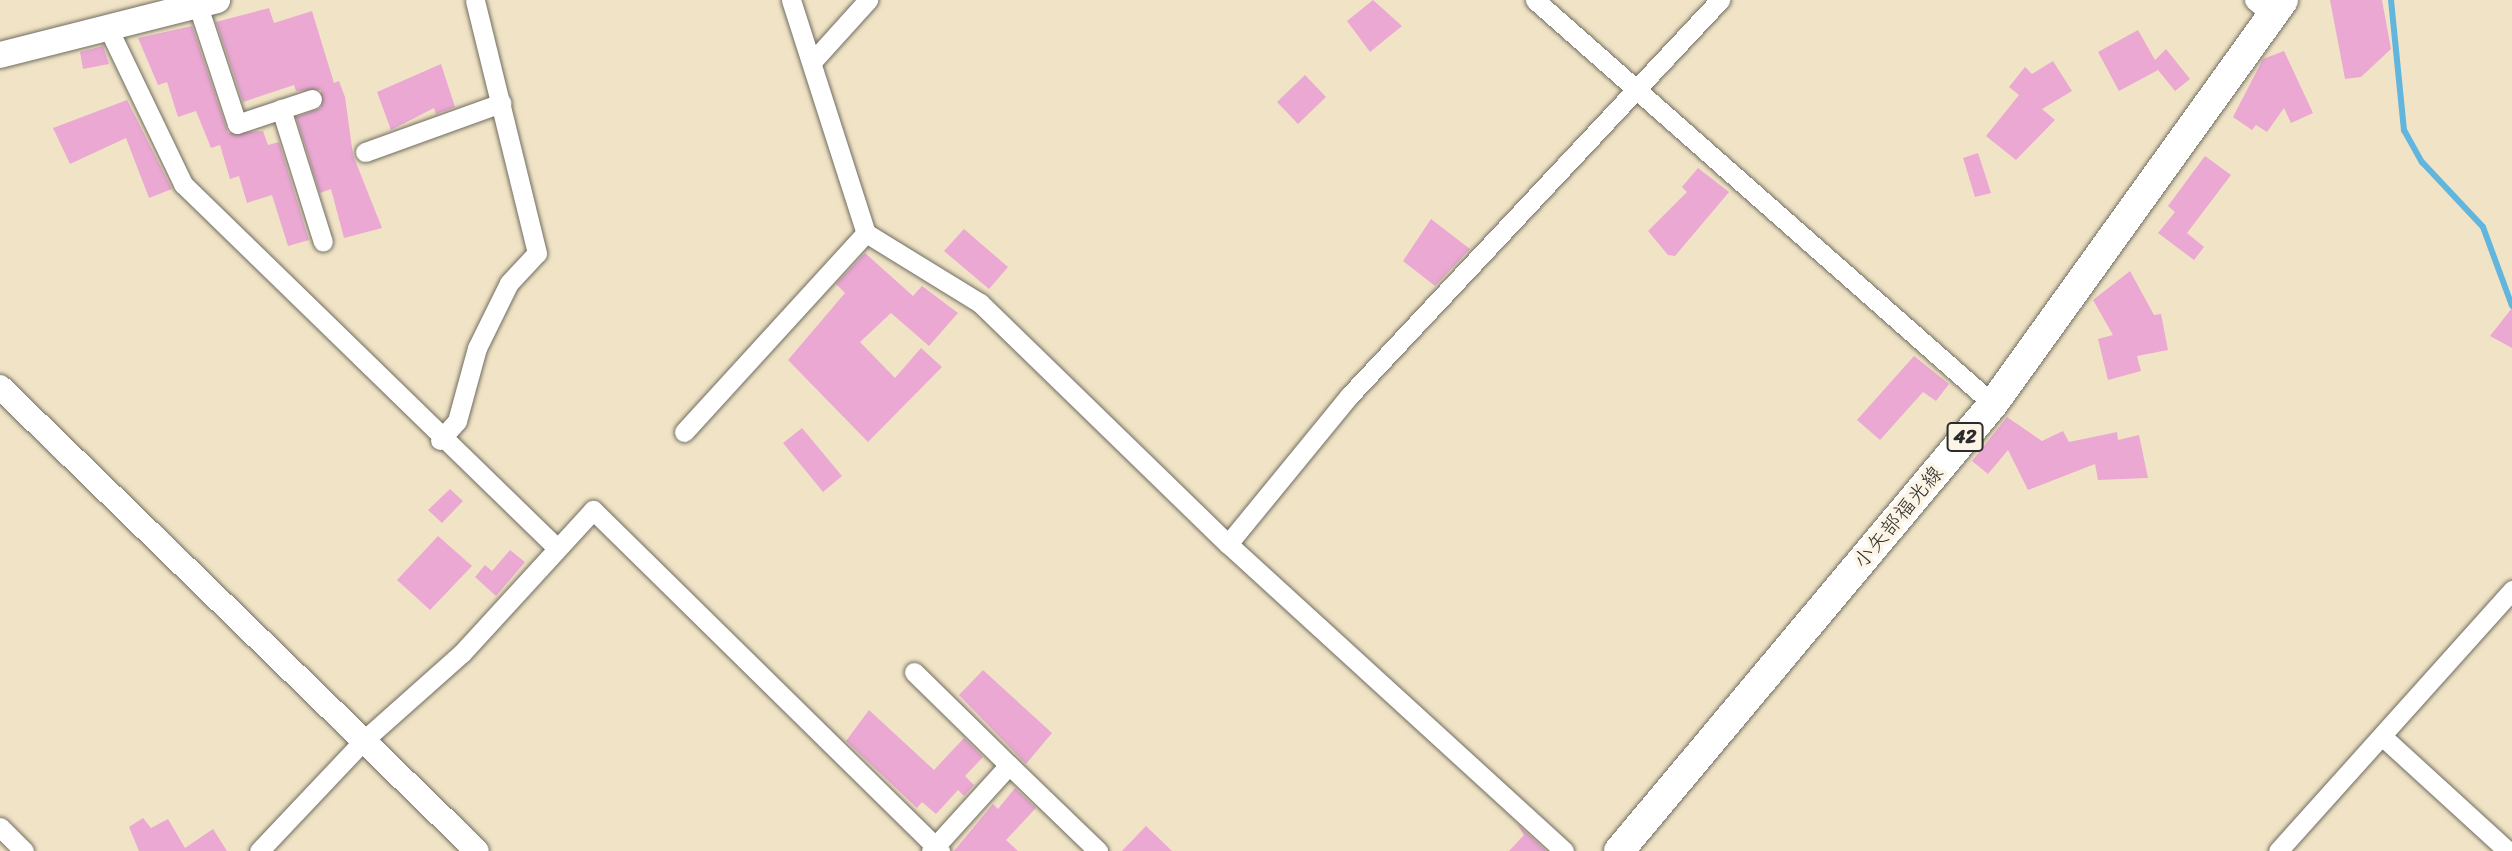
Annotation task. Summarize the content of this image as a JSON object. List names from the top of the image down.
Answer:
{
  "streets": {
    "main road": ["42", "小矢部福光線"]
  }
}
